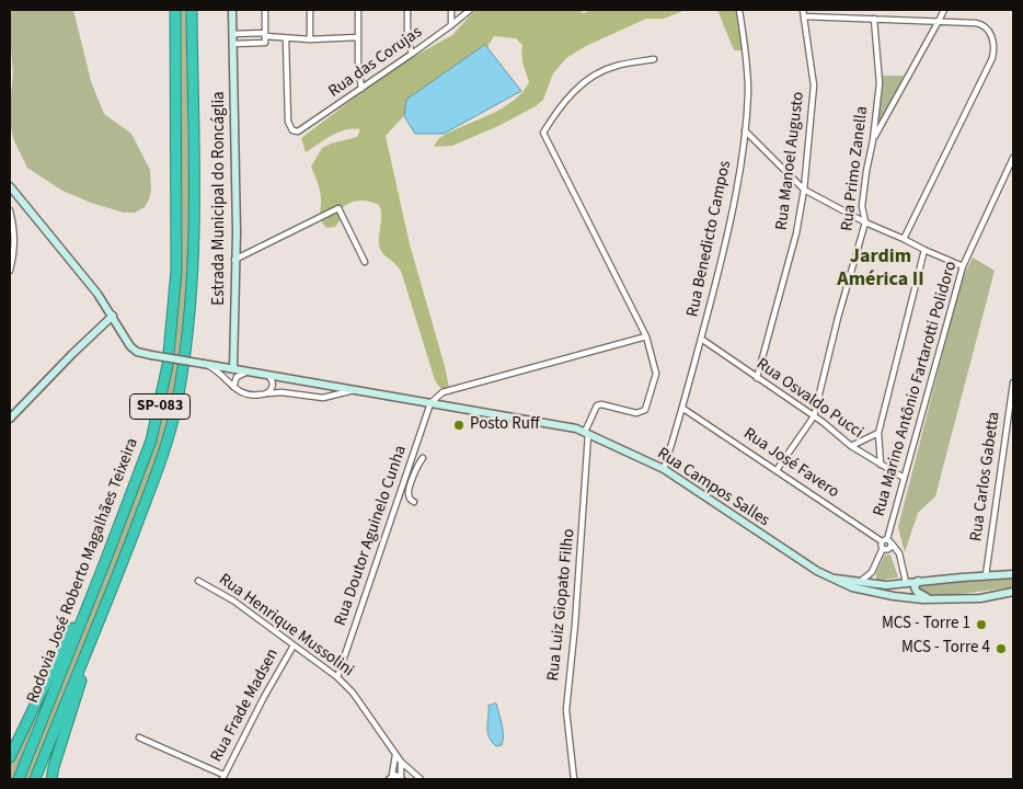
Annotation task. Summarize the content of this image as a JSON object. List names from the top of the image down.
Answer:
{
  "streets": {
    "highway": ["SP-083", "Rodovia José Roberto Magalhães Teixeira"],
    "main road": ["Estrada Municipal do Roncáglia", "Rua Campos Salles"],
    "street": [
      "Rua das Corujas",
      "Rua Manoel Augusto",
      "Rua Primo Zanella",
      "Rua Benedicto Campos",
      "Rua Marino Antônio Fartarotti Polidoro",
      "Rua Osvaldo Pucci",
      "Rua José Favero",
      "Rua Carlos Gabetta",
      "Rua Doutor Aguinelo Cunha",
      "Rua Luiz Giopato Filho",
      "Rua Henrique Mussolini",
      "Rua Frade Madsen"
    ]
  },
  "crossings": [
    ["Rua Manoel Augusto", "Rua Osvaldo Pucci"],
    ["Rua Primo Zanella", "Rua Osvaldo Pucci"],
    ["Rua Primo Zanella", "Rua José Favero"],
    ["Estrada Municipal do Roncáglia", "Rua Campos Salles"],
    ["Rua Benedicto Campos", "Rua Osvaldo Pucci"],
    ["Rua Benedicto Campos", "Rua José Favero"],
    ["Rua Benedicto Campos", "Rua Campos Salles"],
    ["Rua Marino Antônio Fartarotti Polidoro", "Rua Osvaldo Pucci"],
    ["Rua Marino Antônio Fartarotti Polidoro", "Rua José Favero"],
    ["Rua Campos Salles", "Rua Doutor Aguinelo Cunha"],
    ["Rua Campos Salles", "Rua Luiz Giopato Filho"],
    ["Rua Doutor Aguinelo Cunha", "Rua Henrique Mussolini"],
    ["Rua Henrique Mussolini", "Rua Frade Madsen"]
  ],
  "districts": ["Jardim América II"],
  "places": ["Posto Ruff", "MCS - Torre 1", "MCS - Torre 4"]
}
